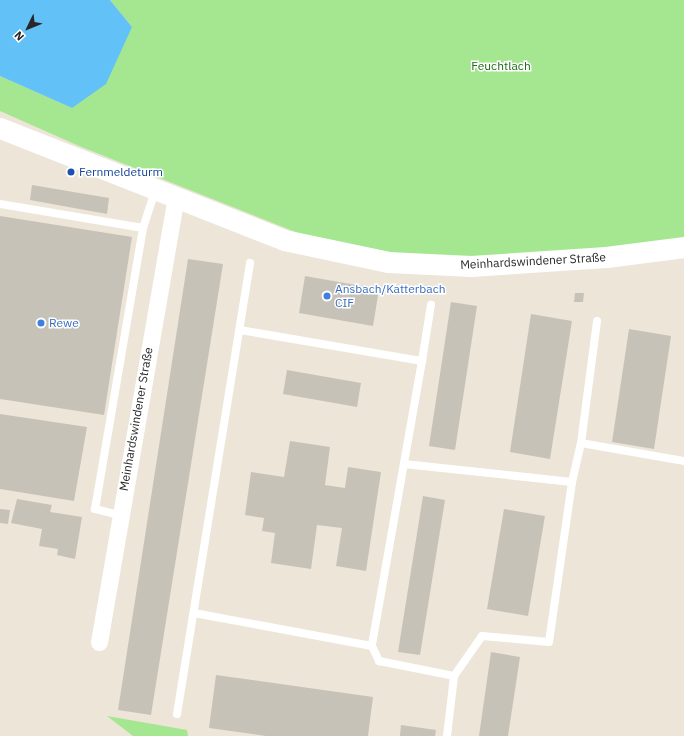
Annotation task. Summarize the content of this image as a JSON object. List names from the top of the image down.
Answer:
{
  "streets": {
    "street": ["Meinhardswindener Straße"]
  },
  "parks": ["Feuchtlach"],
  "places": ["Fernmeldeturm", "Ansbach/Katterbach CIF", "Rewe"],
  "north": "bottom left"
}
